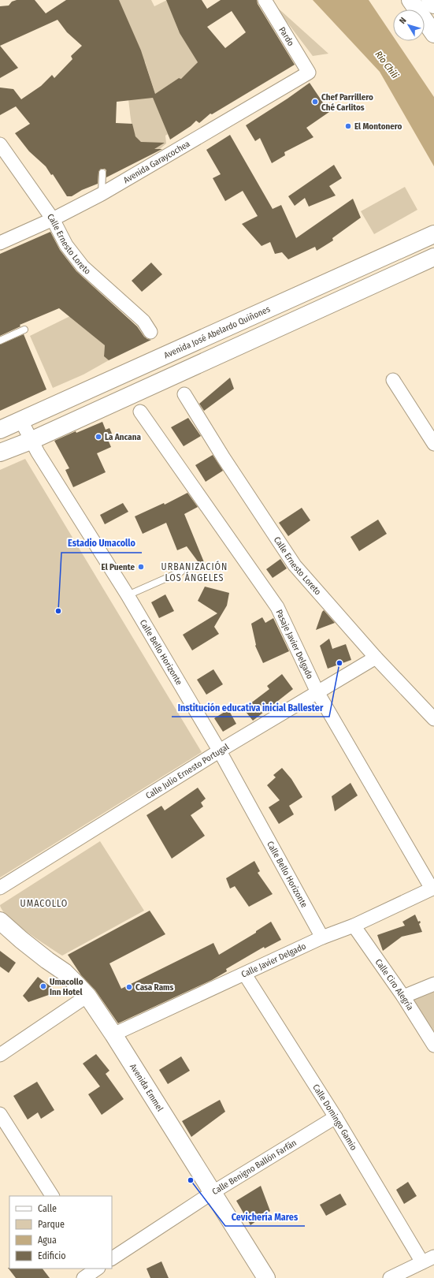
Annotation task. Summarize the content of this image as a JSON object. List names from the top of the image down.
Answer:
{
  "streets": {
    "main road": ["Avenida José Abelardo Quiñones", "Avenida Emmel"],
    "street": [
      "Pardo",
      "Avenida Garaycochea",
      "Calle Ernesto Loreto",
      "Pasaje Javier Delgado",
      "Calle Bello Horizonte",
      "Calle Julio Ernesto Portugal",
      "Calle Javier Delgado",
      "Calle Ciro Alegría",
      "Calle Domingo Gamio",
      "Calle Benigno Ballón Farfán"
    ]
  },
  "crossings": [
    ["Pardo", "Avenida Garaycochea"],
    ["Avenida Garaycochea", "Calle Ernesto Loreto"],
    ["Calle Ernesto Loreto", "Calle Julio Ernesto Portugal"],
    ["Avenida José Abelardo Quiñones", "Calle Bello Horizonte"],
    ["Pasaje Javier Delgado", "Calle Julio Ernesto Portugal"],
    ["Pasaje Javier Delgado", "Calle Javier Delgado"],
    ["Calle Bello Horizonte", "Calle Julio Ernesto Portugal"],
    ["Calle Bello Horizonte", "Calle Javier Delgado"],
    ["Calle Javier Delgado", "Calle Ciro Alegría"],
    ["Calle Javier Delgado", "Avenida Emmel"],
    ["Calle Javier Delgado", "Calle Domingo Gamio"],
    ["Avenida Emmel", "Calle Benigno Ballón Farfán"],
    ["Calle Domingo Gamio", "Calle Benigno Ballón Farfán"]
  ],
  "districts": ["URBANIZACIÓN LOS ÁNGELES", "UMACOLLO"],
  "water": ["Río Chili"],
  "places": [
    "Chef Parrillero Ché Carlitos",
    "El Montonero",
    "La Ancana",
    "El Puente",
    "Estadio Umacollo",
    "Institución educativa inicial Ballester",
    "Umacollo Inn Hotel",
    "Casa Rams",
    "Cevichería Mares"
  ],
  "legend": [
    "Calle",
    "Parque",
    "Agua",
    "Edificio"
  ],
  "north": "top left"
}
